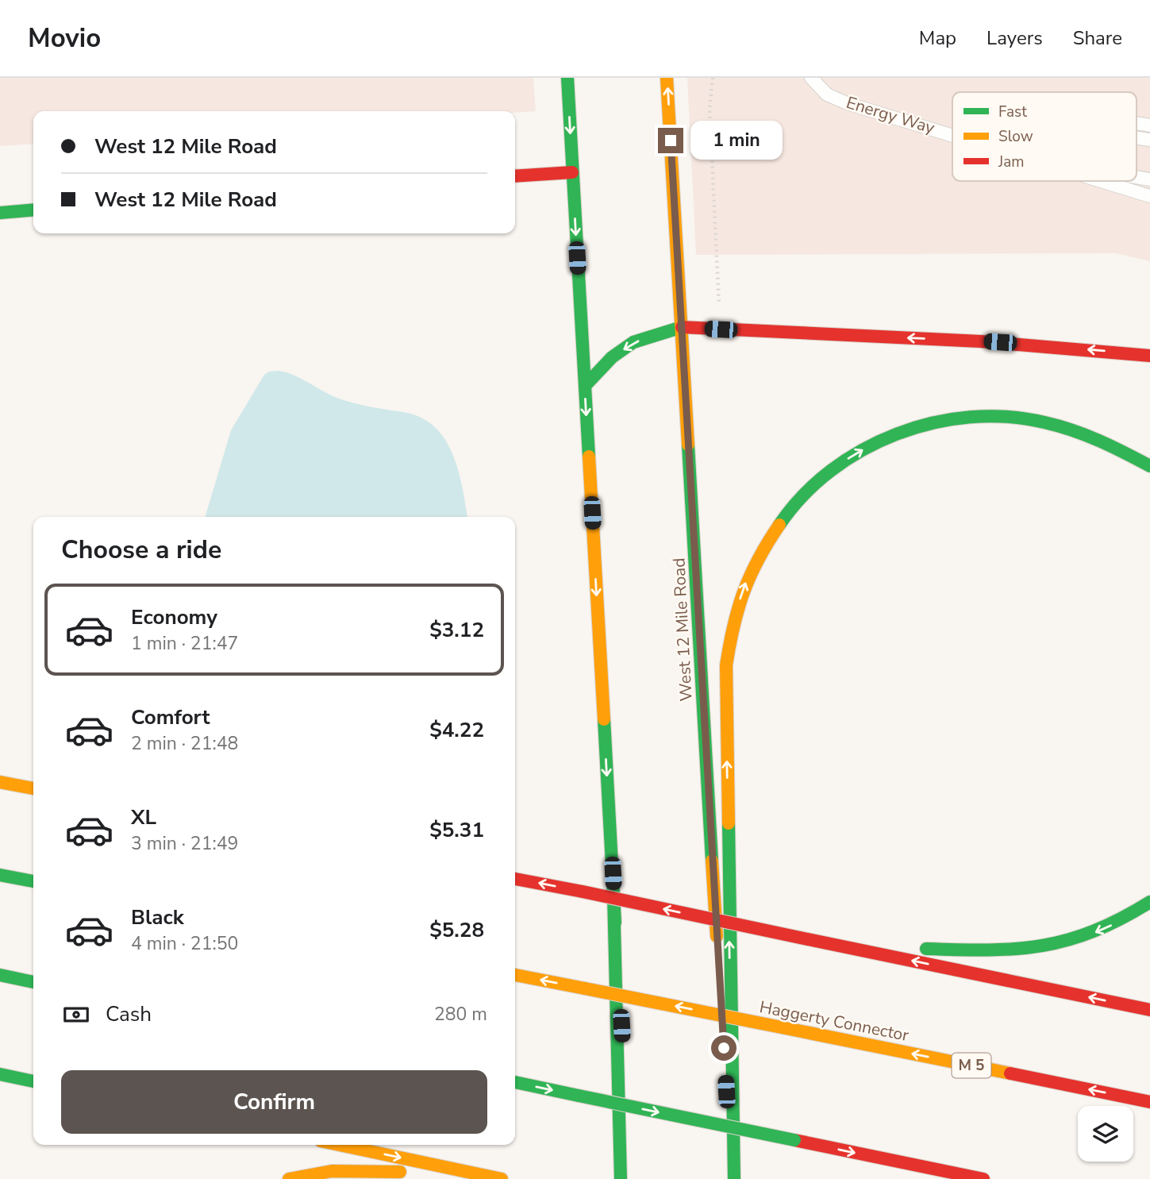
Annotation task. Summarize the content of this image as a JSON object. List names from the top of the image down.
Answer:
{
  "streets": {
    "main road": ["West 12 Mile Road", "Haggerty Connector", "M 5"],
    "lane": ["Energy Way"]
  },
  "legend": ["Fast", "Slow", "Jam"],
  "page": {
    "header": "Movio",
    "nav": ["Map", "Layers", "Share"],
    "banner": ["West 12 Mile Road", "West 12 Mile Road"],
    "bubble": "1 min",
    "heading": "Choose a ride",
    "list": [
      {
        "name": "Economy",
        "note": "1 min · 21:47",
        "value": "$3.12"
      },
      {
        "name": "Comfort",
        "note": "2 min · 21:48",
        "value": "$4.22"
      },
      {
        "name": "XL",
        "note": "3 min · 21:49",
        "value": "$5.31"
      },
      {
        "name": "Black",
        "note": "4 min · 21:50",
        "value": "$5.28"
      }
    ],
    "pay": ["Cash", "280 m"],
    "buttons": "Confirm"
  }
}
